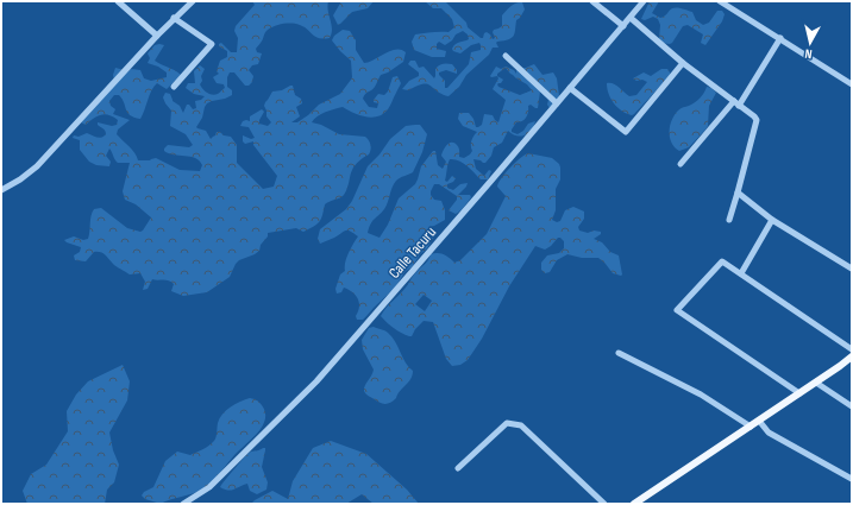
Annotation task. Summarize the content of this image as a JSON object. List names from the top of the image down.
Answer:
{
  "streets": {
    "street": ["Calle Tacuru"]
  },
  "north": "bottom"
}
